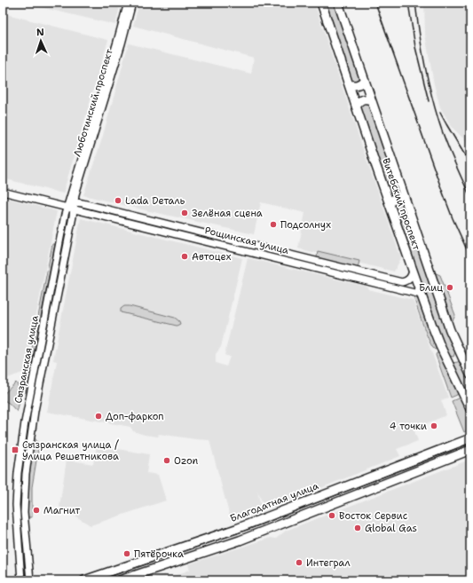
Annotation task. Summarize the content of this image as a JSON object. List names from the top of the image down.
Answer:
{
  "streets": {
    "main road": ["Витебский проспект", "Благодатная улица"],
    "street": ["Люботинский проспект", "Рощинская улица", "Сызранская улица"]
  },
  "crossings": [
    ["Люботинский проспект", "Рощинская улица"],
    ["Люботинский проспект", "Сызранская улица"],
    ["Витебский проспект", "Рощинская улица"],
    ["Рощинская улица", "Сызранская улица"]
  ],
  "places": {
    "other": [
      "Lada Dеталь",
      "Зелёная сцена",
      "Подсолнух",
      "Автоцех",
      "Блиц",
      "Доп-фаркоп",
      "4 точки",
      "Ozon",
      "Магнит",
      "Восток Сервис",
      "Global Gas",
      "Пятёрочка",
      "Интеграл"
    ],
    "transit": ["Сызранская улица / Улица Решетникова"]
  },
  "north": "top"
}
